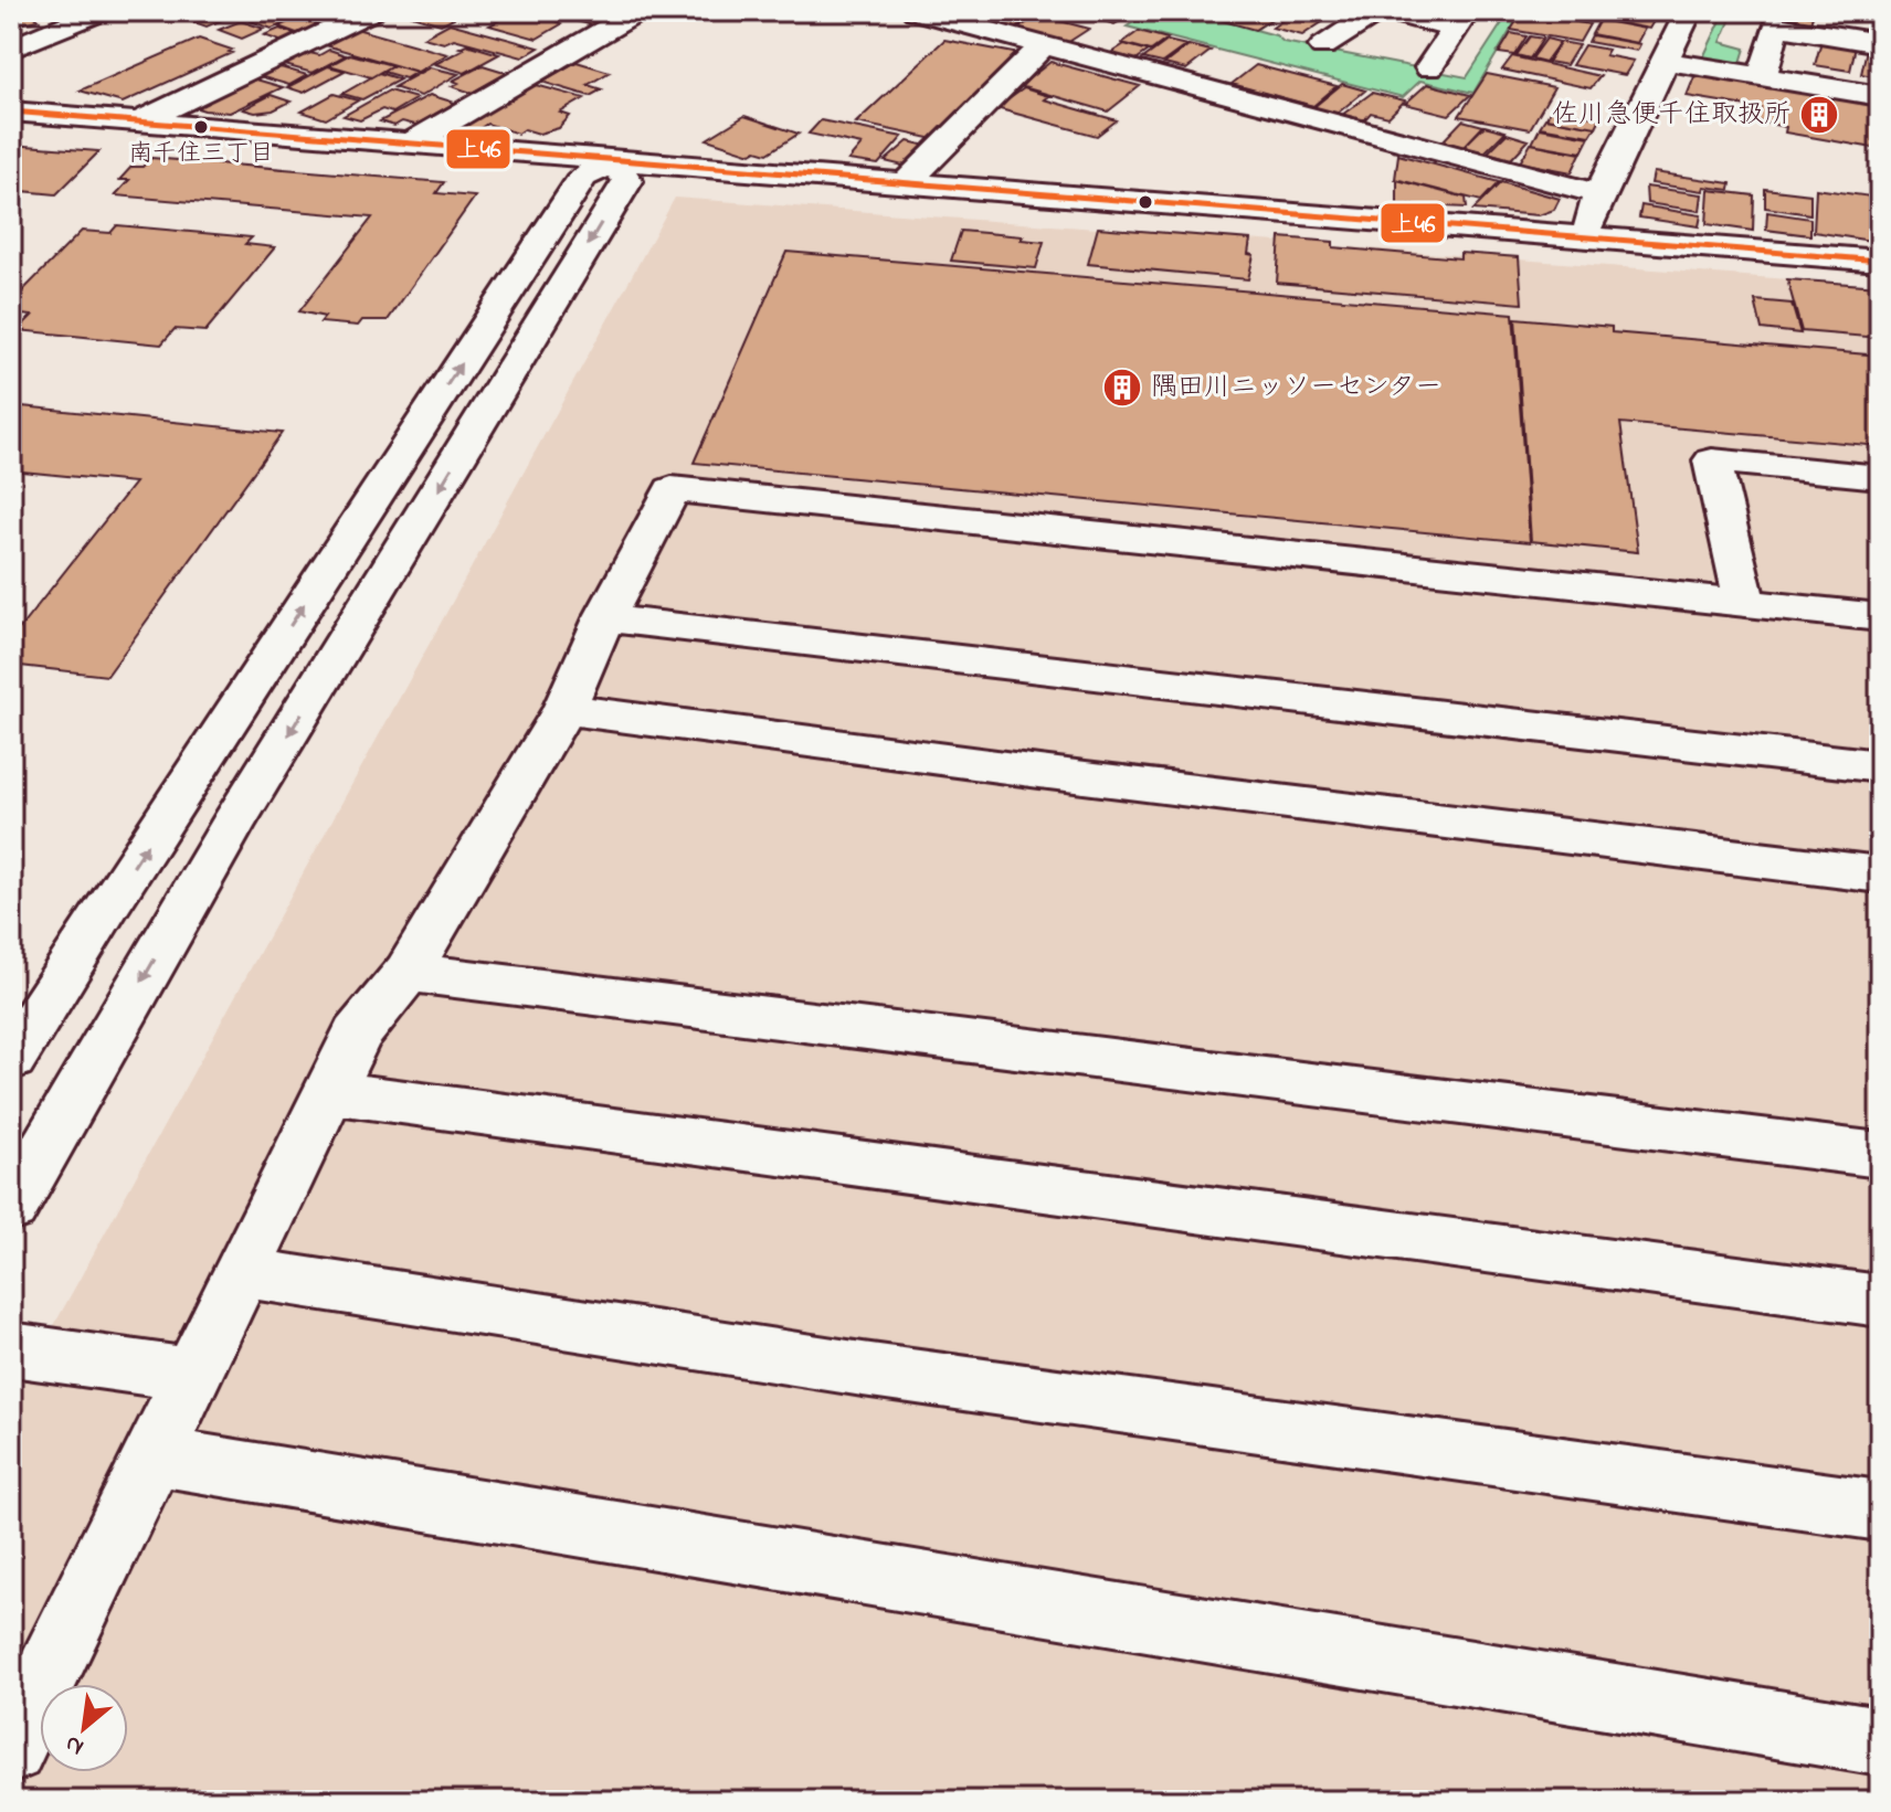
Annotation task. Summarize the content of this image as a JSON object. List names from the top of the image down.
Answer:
{
  "places": {
    "building": ["佐川急便千住取扱所", "隅田川ニッソーセンター"],
    "other": ["南千住三丁目"]
  },
  "lines": ["transit line 上46"],
  "north": "bottom left"
}
